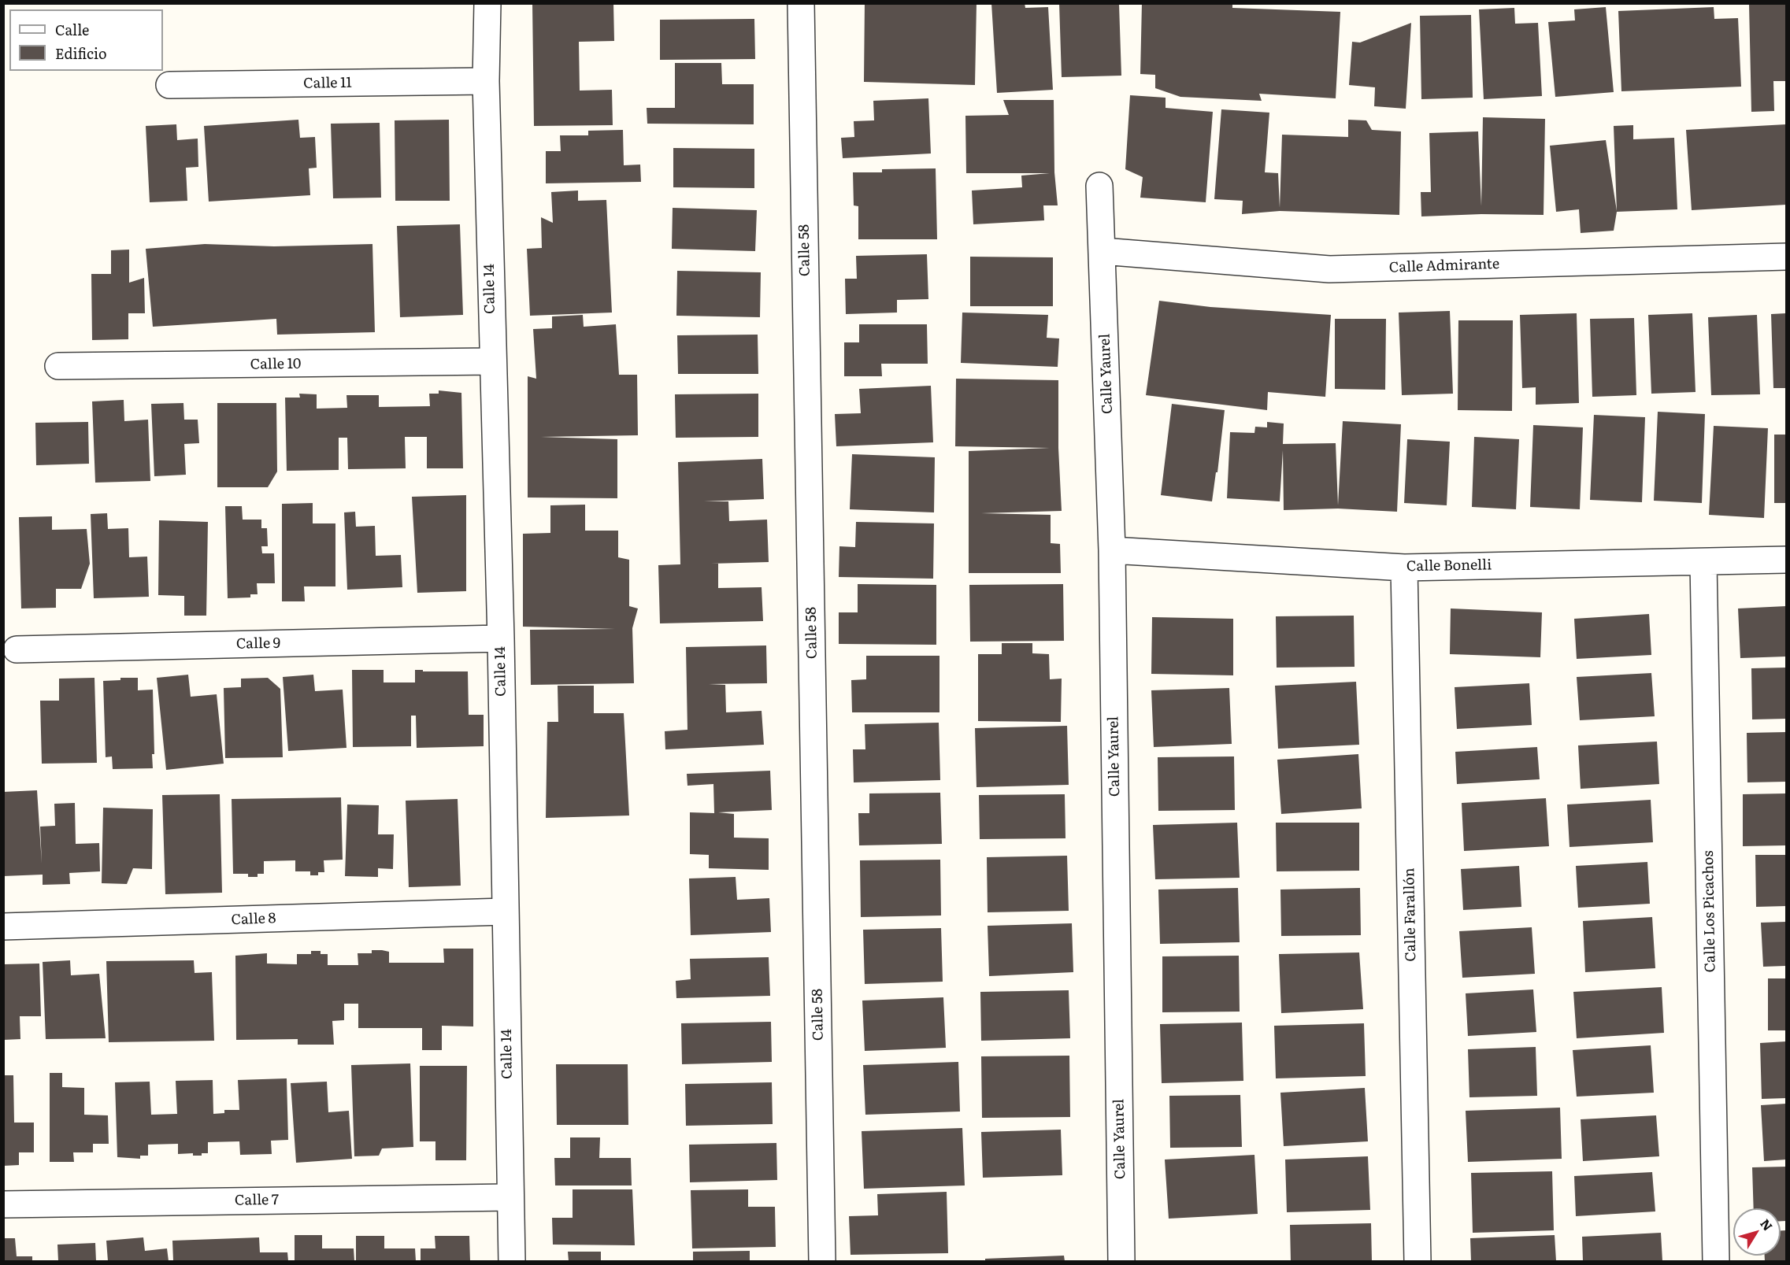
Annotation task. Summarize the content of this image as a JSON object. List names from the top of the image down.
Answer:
{
  "streets": {
    "street": [
      "Calle 11",
      "Calle 58",
      "Calle Admirante",
      "Calle 14",
      "Calle 10",
      "Calle Yaurel",
      "Calle Bonelli",
      "Calle 9",
      "Calle Los Picachos",
      "Calle Farallón",
      "Calle 8",
      "Calle 7"
    ]
  },
  "crossings": [
    ["Calle 11", "Calle 14"],
    ["Calle Admirante", "Calle Yaurel"],
    ["Calle 14", "Calle 10"],
    ["Calle 14", "Calle 9"],
    ["Calle 14", "Calle 8"],
    ["Calle 14", "Calle 7"],
    ["Calle Yaurel", "Calle Bonelli"],
    ["Calle Bonelli", "Calle Los Picachos"],
    ["Calle Bonelli", "Calle Farallón"]
  ],
  "legend": ["Calle", "Edificio"],
  "north": "top right"
}
